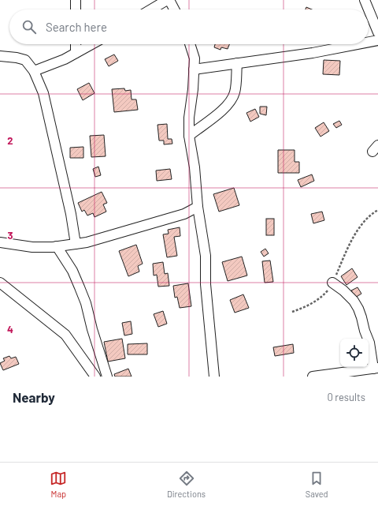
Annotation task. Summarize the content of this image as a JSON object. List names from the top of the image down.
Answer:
{
  "page": {
    "search": "Search here",
    "heading": ["Nearby", "0 results"],
    "nav": ["Map", "Directions", "Saved"]
  },
  "grid": {
    "rows": ["2", "3", "4"]
  }
}
